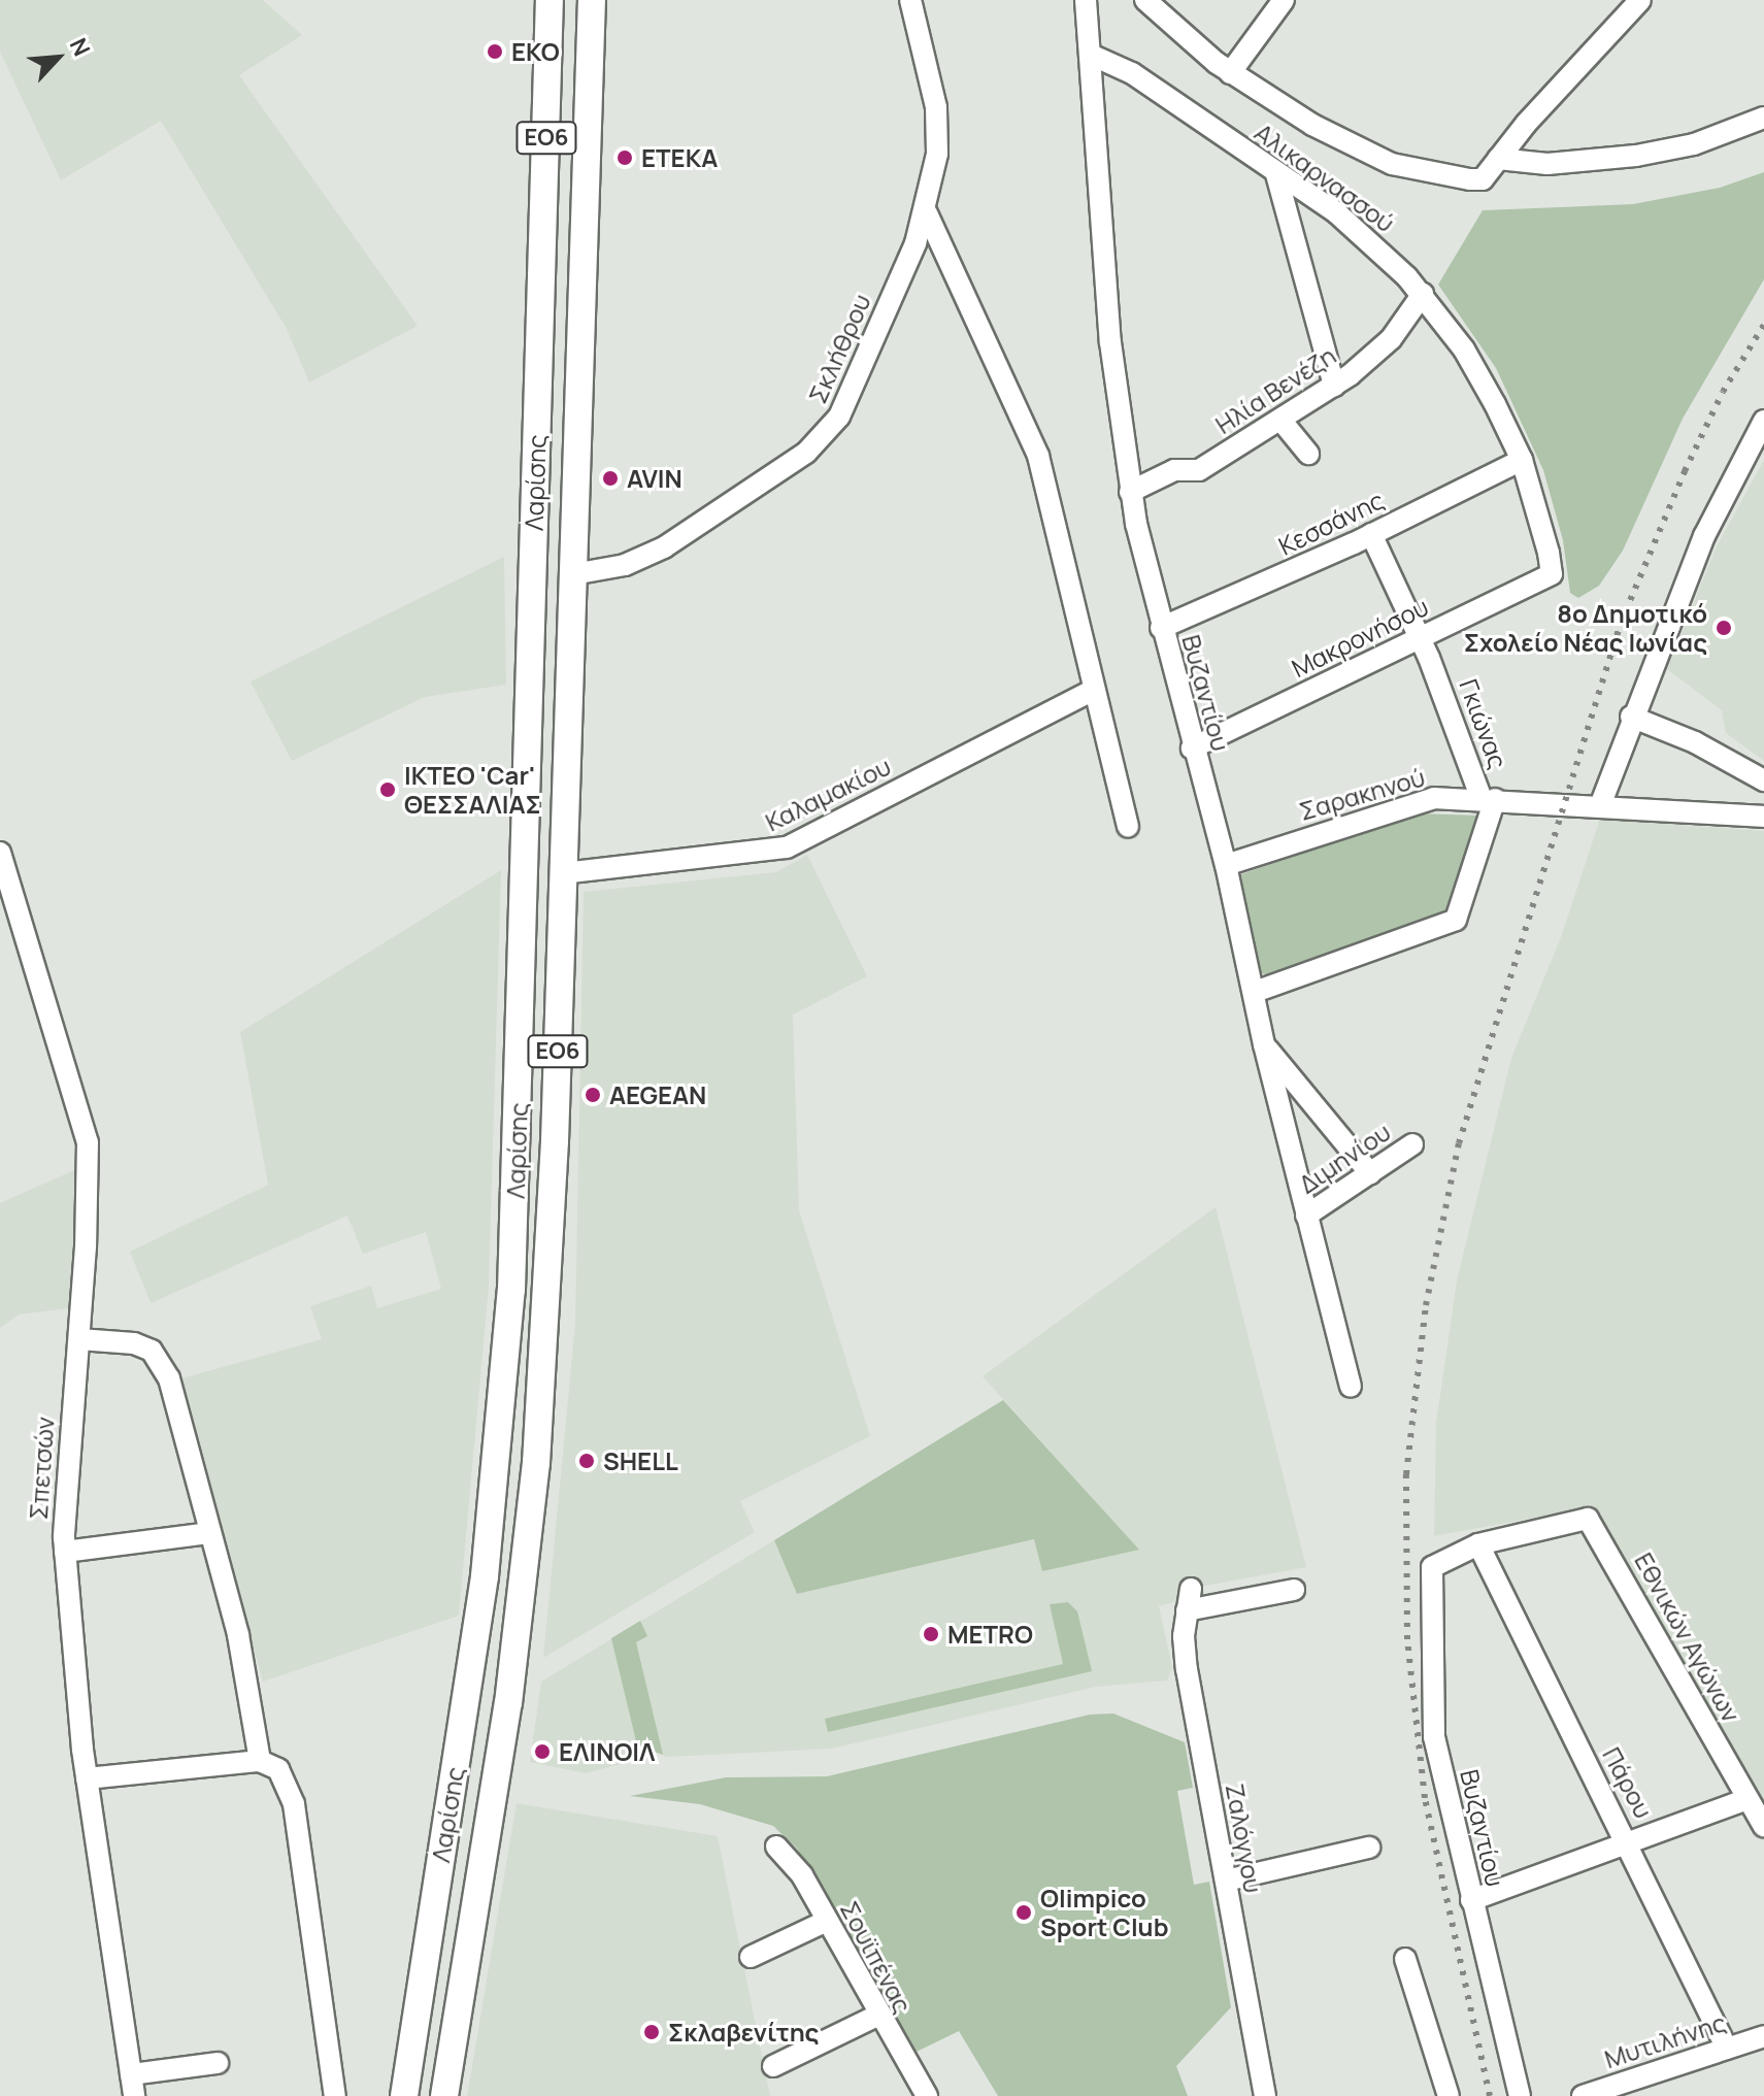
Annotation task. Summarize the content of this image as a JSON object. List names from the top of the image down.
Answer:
{
  "streets": {
    "main road": ["ΕΟ6", "Λαρίσης"],
    "street": [
      "Αλικαρνασσού",
      "Σκλήθρου",
      "Ηλία Βενέζη",
      "Κεσσάνης",
      "Μακρονήσου",
      "Βυζαντίου",
      "Γκιώνας",
      "Καλαμακίου",
      "Σαρακηνού",
      "Διμηνίου",
      "Σπετσών",
      "Εθνικών Αγώνων",
      "Πάρου",
      "Ζαλόγγου",
      "Σουϊπένας",
      "Μυτιλήνης"
    ]
  },
  "crossings": [
    ["Αλικαρνασσού", "Ηλία Βενέζη"],
    ["Αλικαρνασσού", "Κεσσάνης"],
    ["Αλικαρνασσού", "Μακρονήσου"],
    ["Αλικαρνασσού", "Βυζαντίου"],
    ["Σκλήθρου", "Λαρίσης"],
    ["Ηλία Βενέζη", "Βυζαντίου"],
    ["Λαρίσης", "Καλαμακίου"],
    ["Κεσσάνης", "Βυζαντίου"],
    ["Κεσσάνης", "Γκιώνας"],
    ["Μακρονήσου", "Βυζαντίου"],
    ["Μακρονήσου", "Γκιώνας"],
    ["Βυζαντίου", "Σαρακηνού"],
    ["Βυζαντίου", "Διμηνίου"],
    ["Βυζαντίου", "Εθνικών Αγώνων"],
    ["Βυζαντίου", "Πάρου"],
    ["Γκιώνας", "Σαρακηνού"],
    ["Εθνικών Αγώνων", "Πάρου"],
    ["Πάρου", "Μυτιλήνης"]
  ],
  "places": [
    "EKO",
    "ΕΤΕΚΑ",
    "AVIN",
    "8ο Δημοτικό Σχολείο Νέας Ιωνίας",
    "ΙΚΤΕΟ 'Car' ΘΕΣΣΑΛΙΑΣ",
    "AEGEAN",
    "SHELL",
    "METRO",
    "ΕΛΙΝΟΙΛ",
    "Olimpico Sport Club",
    "Σκλαβενίτης"
  ],
  "north": "top right"
}
